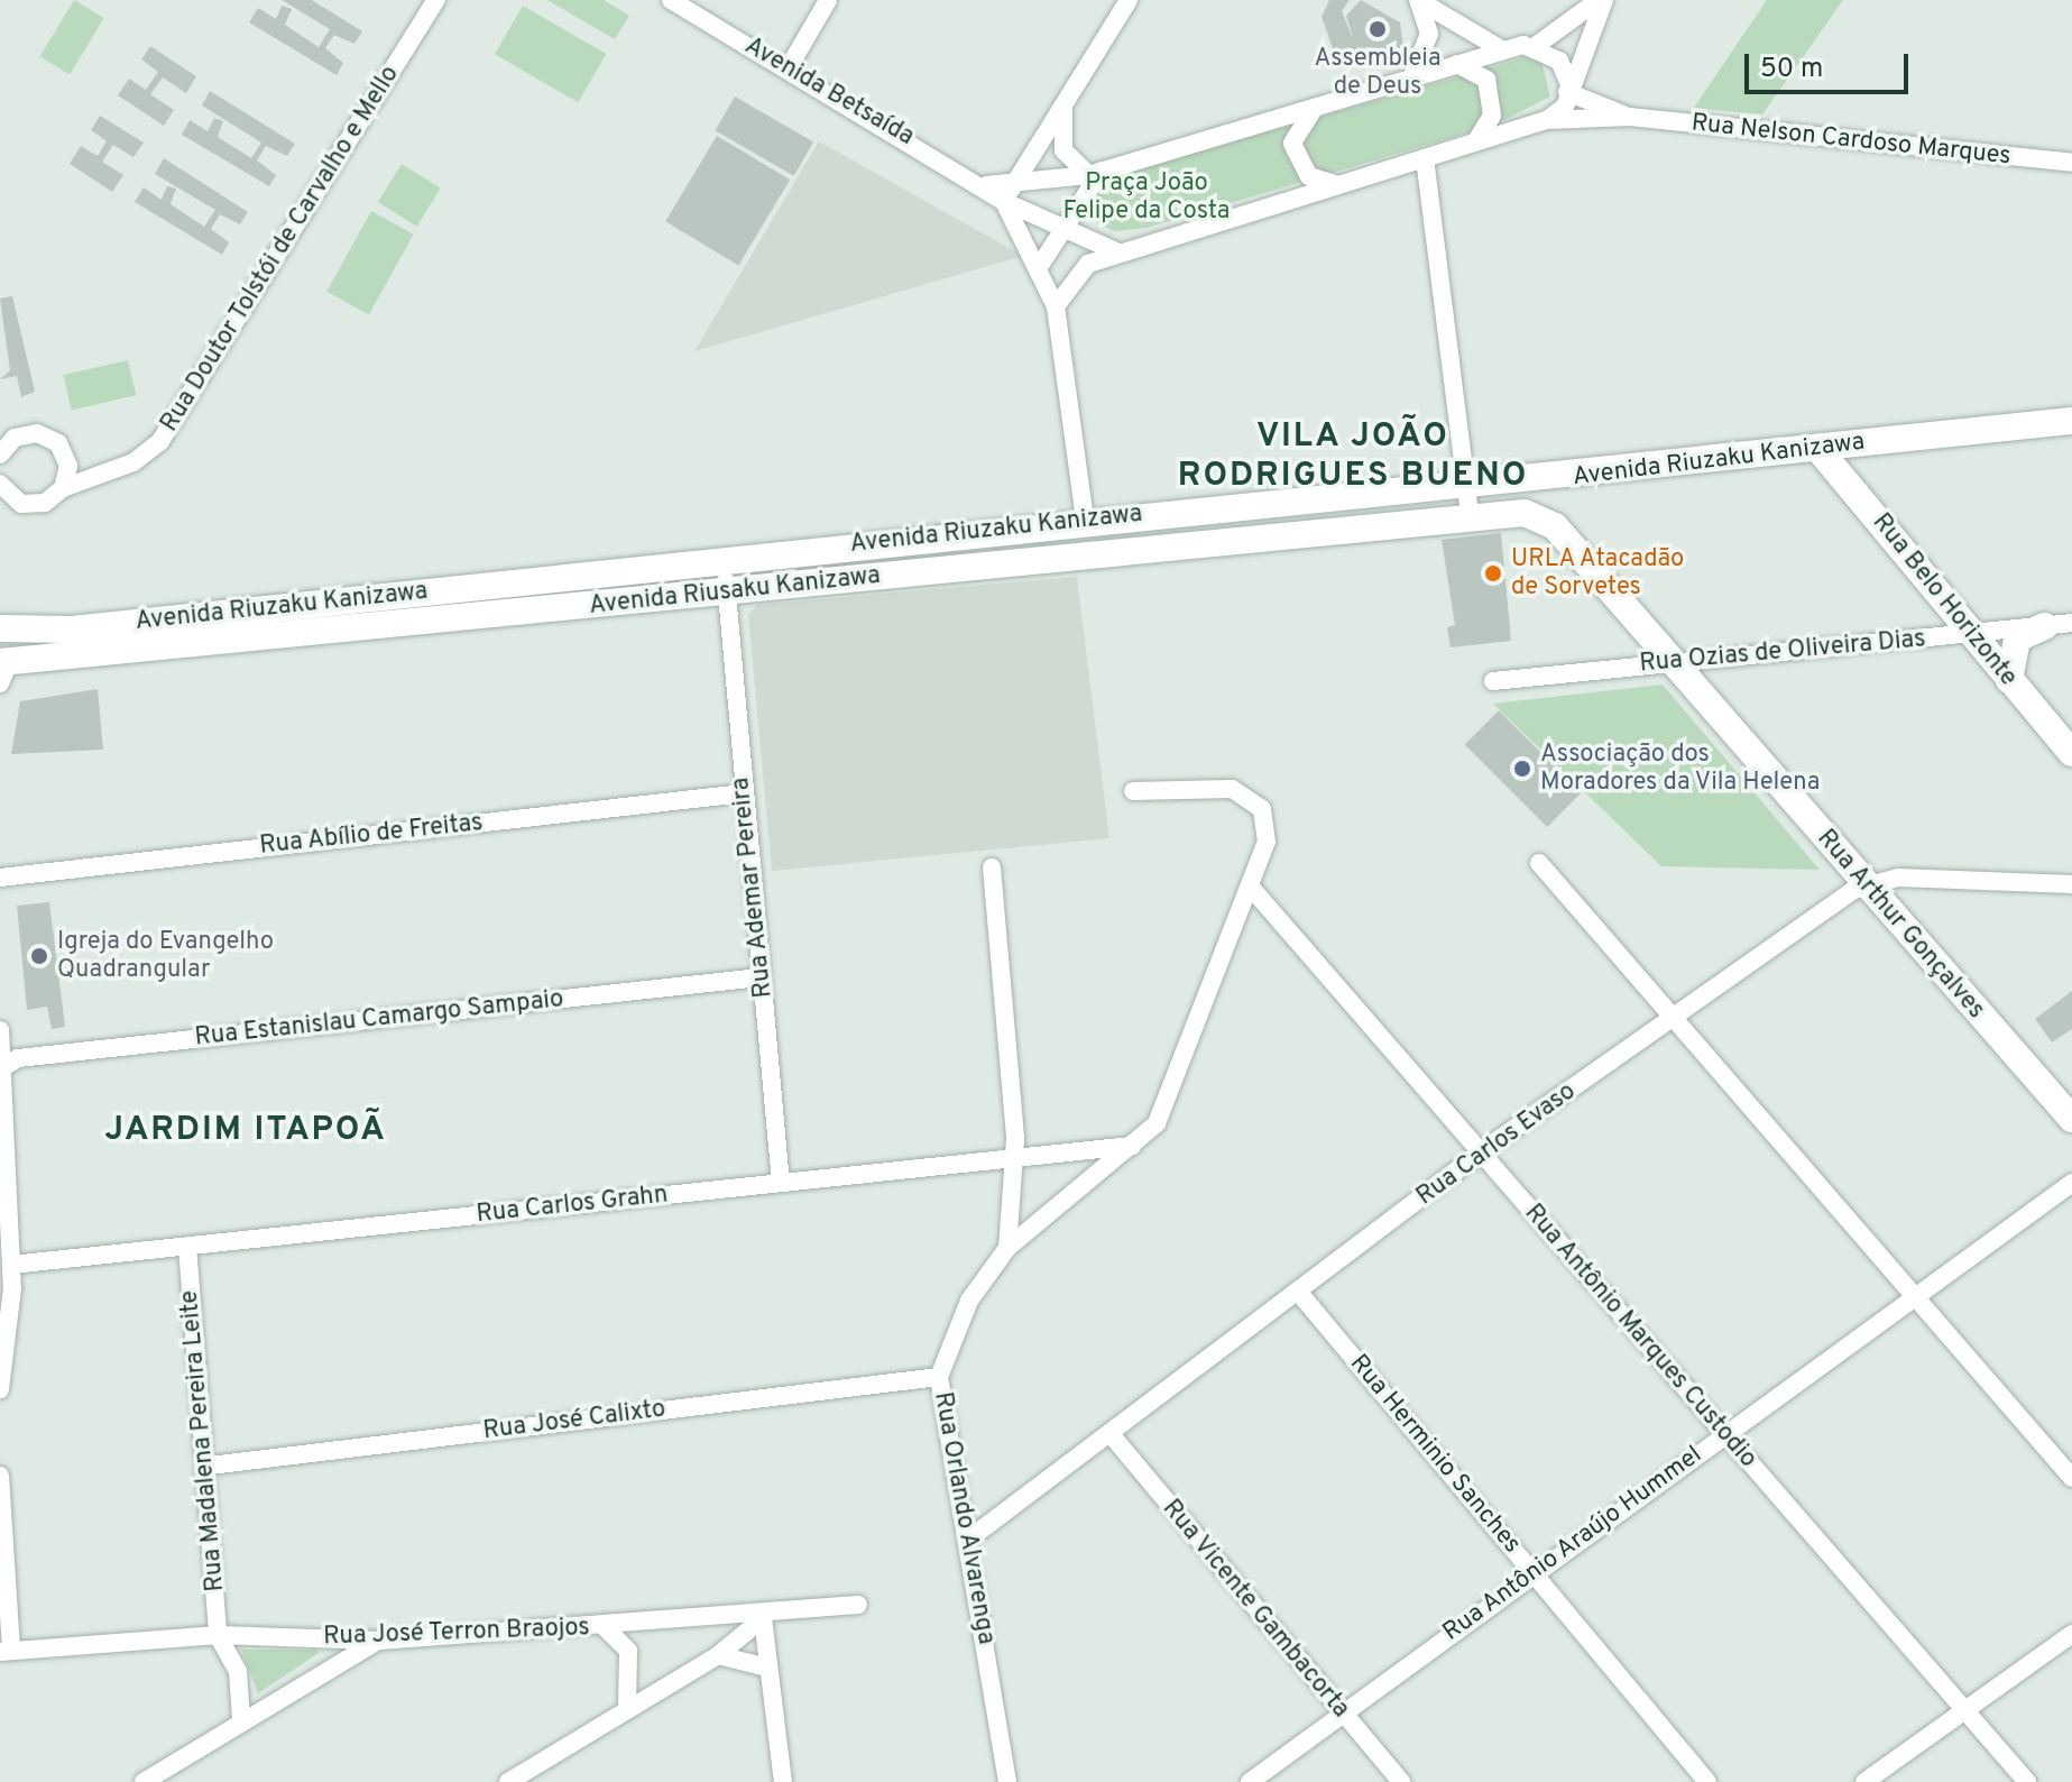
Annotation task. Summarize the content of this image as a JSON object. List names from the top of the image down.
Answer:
{
  "streets": {
    "street": [
      "Avenida Betsaída",
      "Rua Nelson Cardoso Marques",
      "Rua Doutor Tolstói de Carvalho e Mello",
      "Avenida Riuzaku Kanizawa",
      "Avenida Riusaku Kanizawa",
      "Rua Belo Horizonte",
      "Rua Ozias de Oliveira Dias",
      "Rua Abílio de Freitas",
      "Rua Ademar Pereira",
      "Rua Arthur Gonçalves",
      "Rua Estanislau Camargo Sampaio",
      "Rua Carlos Evaso",
      "Rua Carlos Grahn",
      "Rua Antônio Marques Custodio",
      "Rua José Calixto",
      "Rua Madalena Pereira Leite",
      "Rua Herminio Sanches",
      "Rua Orlando Alvarenga",
      "Rua Antônio Araújo Hummel",
      "Rua Vicente Gambacorta",
      "Rua José Terron Braojos"
    ]
  },
  "crossings": [
    ["Avenida Riuzaku Kanizawa", "Rua Belo Horizonte"],
    ["Avenida Riusaku Kanizawa", "Rua Ademar Pereira"],
    ["Rua Belo Horizonte", "Rua Ozias de Oliveira Dias"],
    ["Rua Ozias de Oliveira Dias", "Rua Arthur Gonçalves"],
    ["Rua Abílio de Freitas", "Rua Ademar Pereira"],
    ["Rua Ademar Pereira", "Rua Estanislau Camargo Sampaio"],
    ["Rua Ademar Pereira", "Rua Carlos Grahn"],
    ["Rua Arthur Gonçalves", "Rua Carlos Evaso"],
    ["Rua Carlos Evaso", "Rua Antônio Marques Custodio"],
    ["Rua Carlos Evaso", "Rua Herminio Sanches"],
    ["Rua Carlos Evaso", "Rua Orlando Alvarenga"],
    ["Rua Carlos Evaso", "Rua Vicente Gambacorta"],
    ["Rua Carlos Grahn", "Rua Madalena Pereira Leite"],
    ["Rua Carlos Grahn", "Rua Orlando Alvarenga"],
    ["Rua Antônio Marques Custodio", "Rua Orlando Alvarenga"],
    ["Rua Antônio Marques Custodio", "Rua Antônio Araújo Hummel"],
    ["Rua José Calixto", "Rua Madalena Pereira Leite"],
    ["Rua José Calixto", "Rua Orlando Alvarenga"],
    ["Rua Madalena Pereira Leite", "Rua José Terron Braojos"],
    ["Rua Herminio Sanches", "Rua Antônio Araújo Hummel"],
    ["Rua Antônio Araújo Hummel", "Rua Vicente Gambacorta"]
  ],
  "districts": ["VILA JOÃO RODRIGUES BUENO", "JARDIM ITAPOÃ"],
  "parks": ["Praça João Felipe da Costa"],
  "places": [
    "Assembleia de Deus",
    "URLA Atacadão de Sorvetes",
    "Associação dos Moradores da Vila Helena",
    "Igreja do Evangelho Quadrangular"
  ],
  "scale_bar": "50 m"
}
